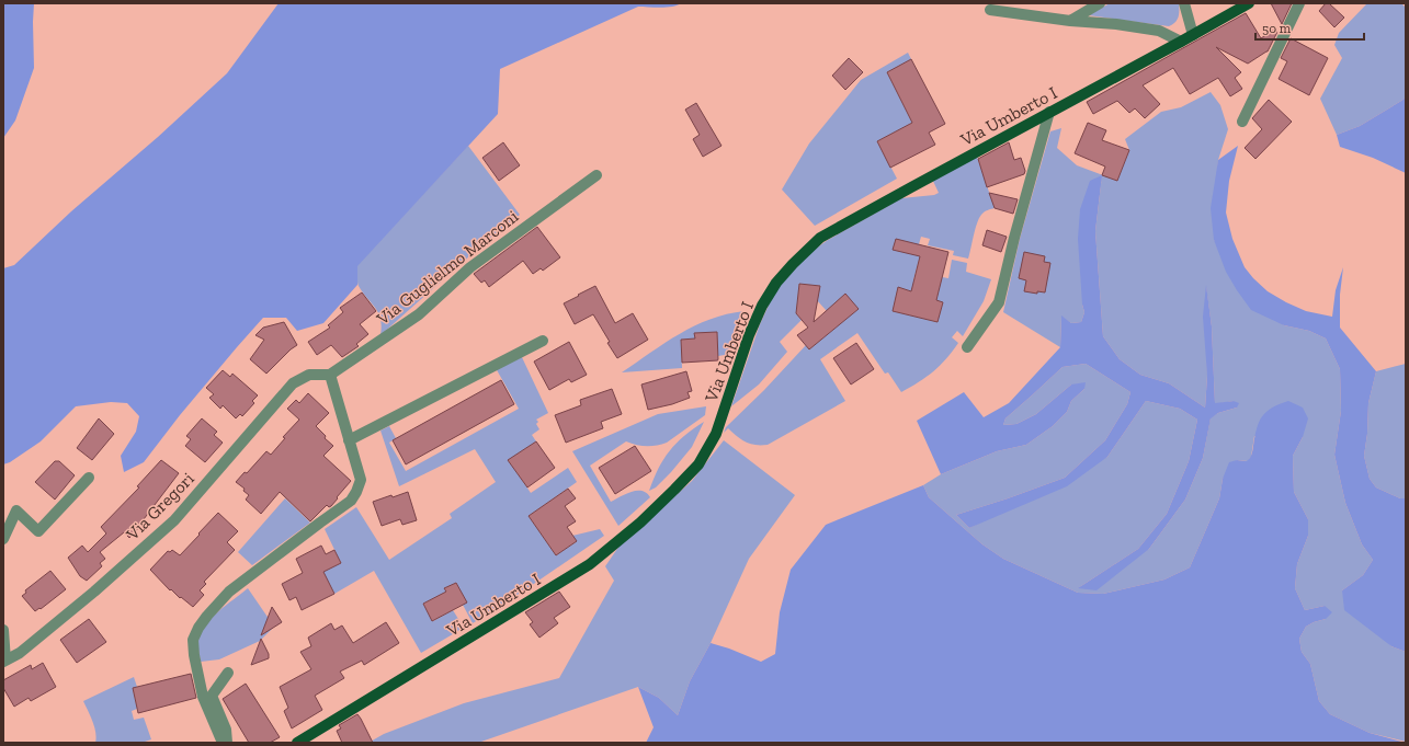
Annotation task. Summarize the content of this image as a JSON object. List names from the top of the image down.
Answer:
{
  "streets": {
    "main road": ["Via Umberto I"],
    "street": ["Via Guglielmo Marconi", "Via Gregori"]
  },
  "crossings": [
    ["Via Guglielmo Marconi", "Via Gregori"]
  ],
  "scale_bar": "50 m"
}
